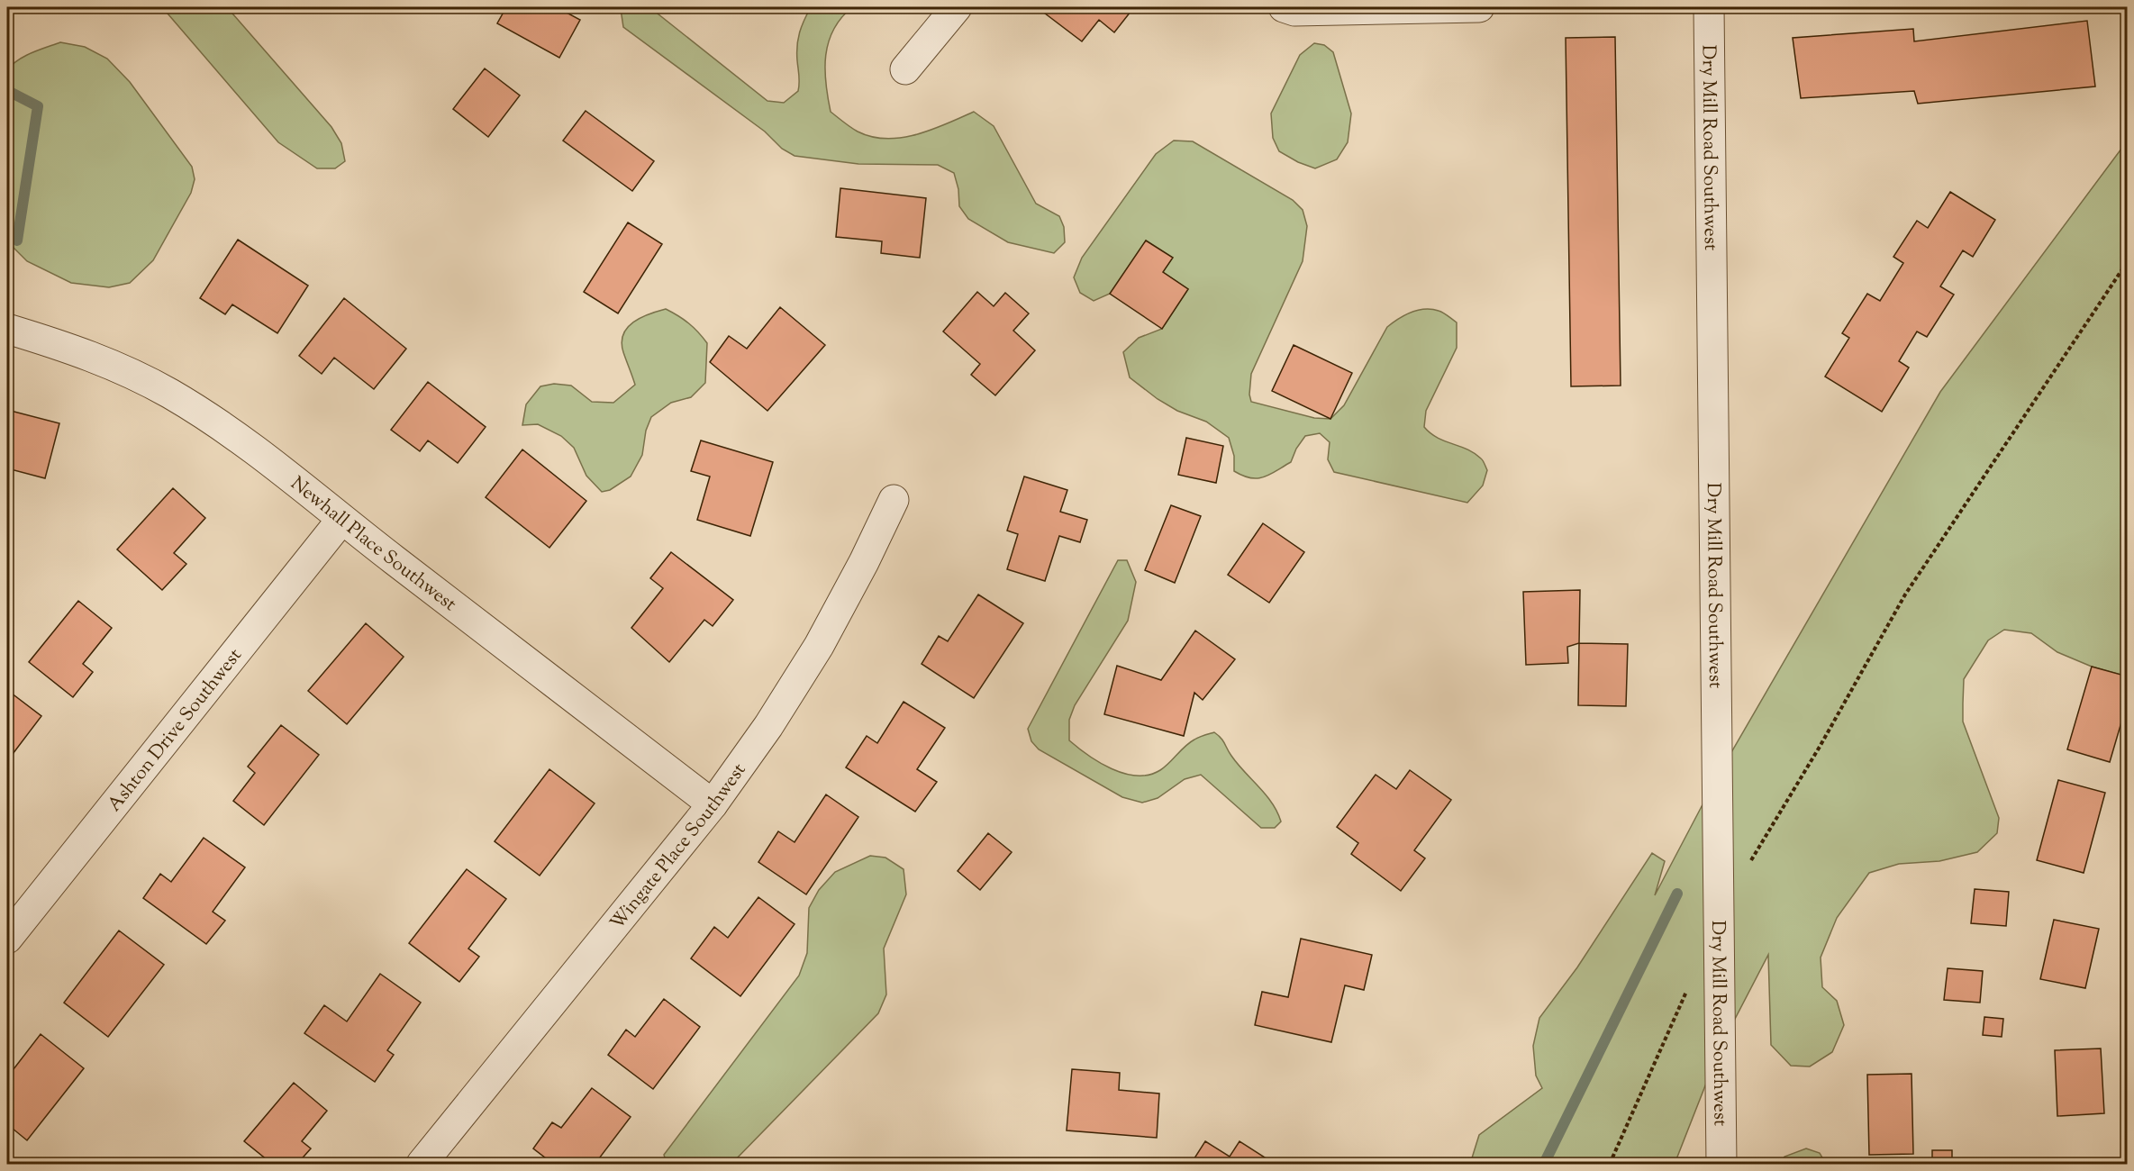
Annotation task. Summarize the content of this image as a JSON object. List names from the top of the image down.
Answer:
{
  "streets": {
    "street": [
      "Dry Mill Road Southwest",
      "Newhall Place Southwest",
      "Ashton Drive Southwest",
      "Wingate Place Southwest"
    ]
  },
  "crossings": [
    ["Newhall Place Southwest", "Ashton Drive Southwest"],
    ["Newhall Place Southwest", "Wingate Place Southwest"]
  ]
}
